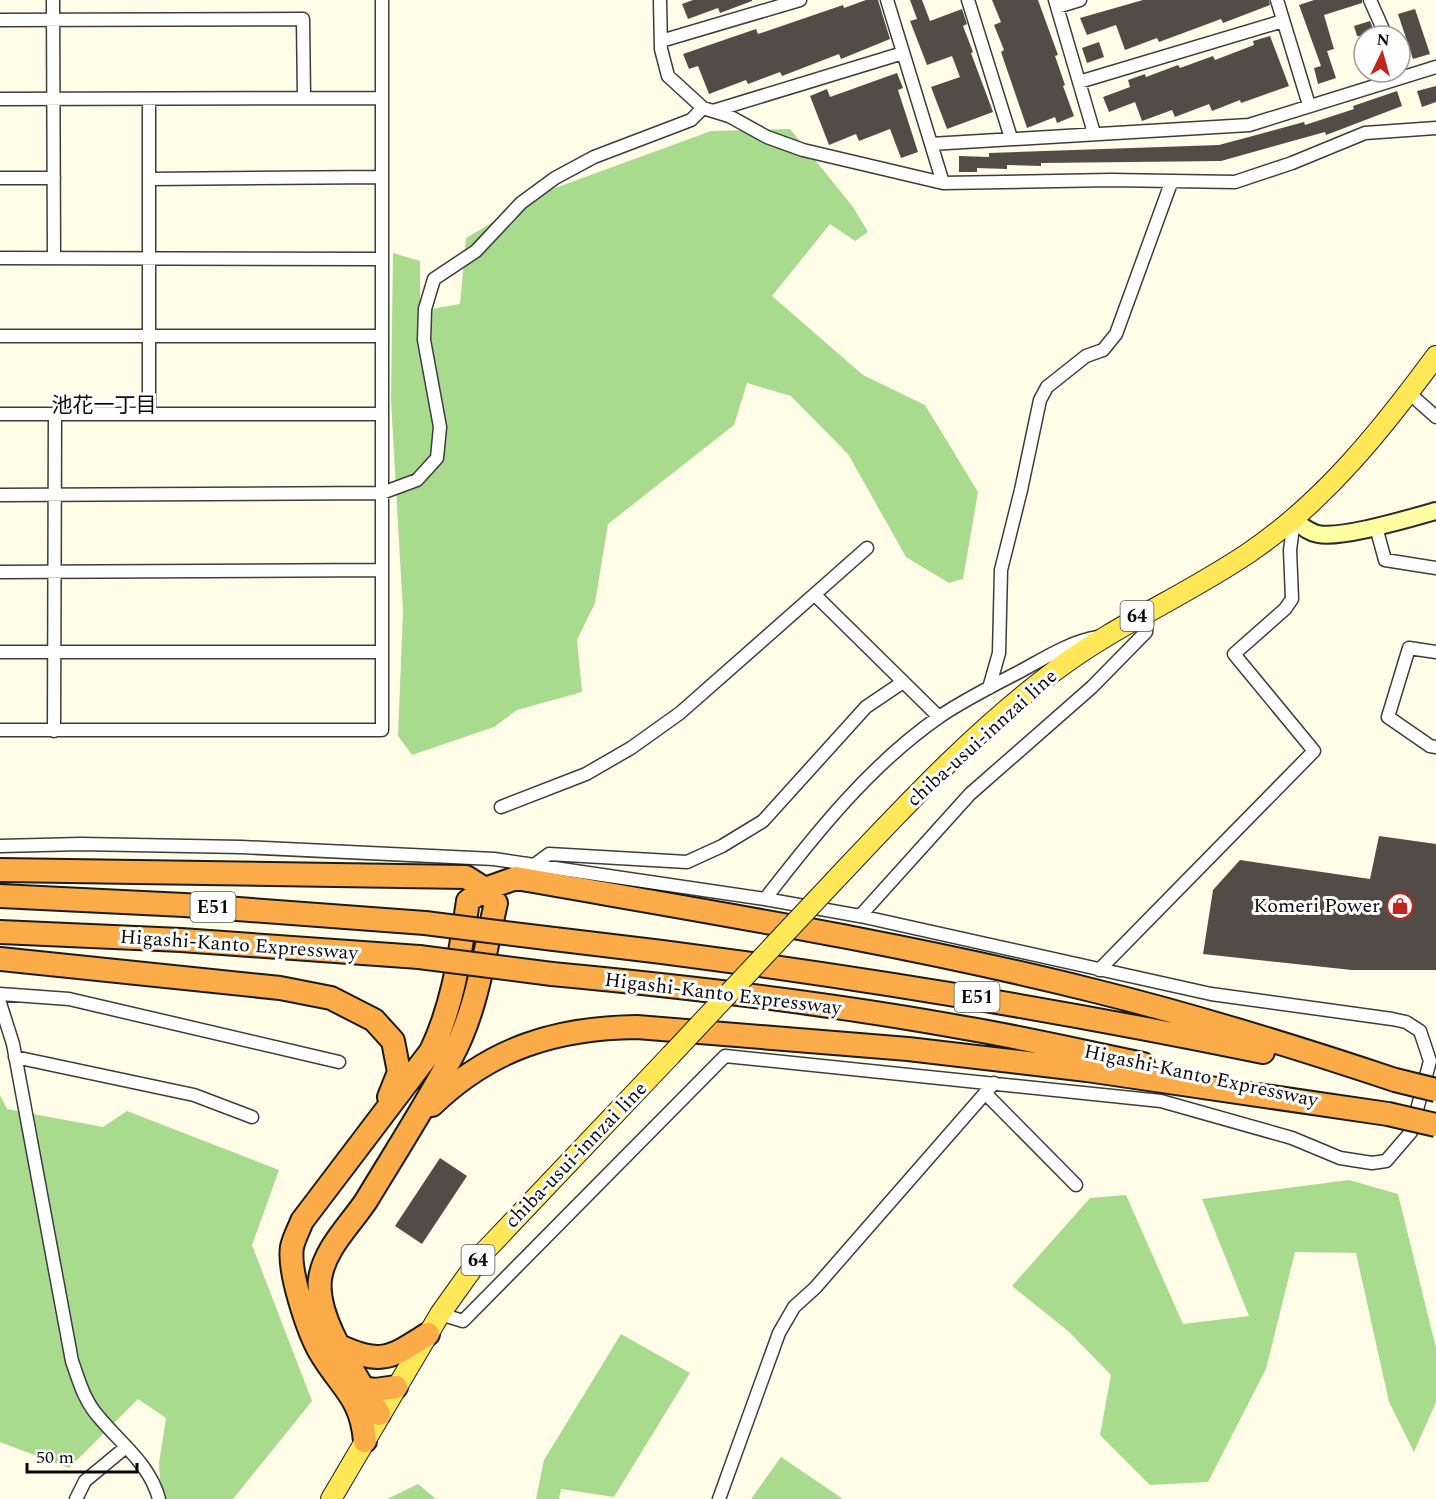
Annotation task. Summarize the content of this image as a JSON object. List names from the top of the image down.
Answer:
{
  "streets": {
    "highway": ["E51", "Higashi-Kanto Expressway"],
    "main road": ["64", "chiba-usui-innzai line"]
  },
  "districts": ["池花一丁目"],
  "places": {
    "shop": ["Komeri Power"]
  },
  "scale_bar": "50 m",
  "north": "top"
}
